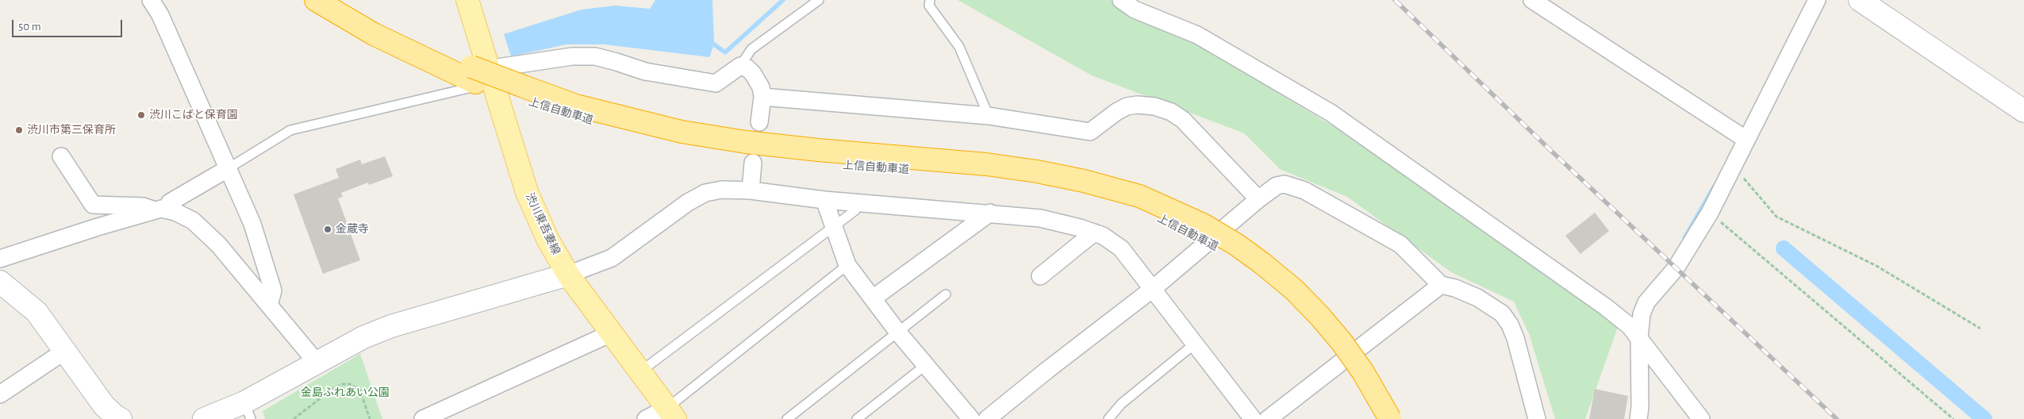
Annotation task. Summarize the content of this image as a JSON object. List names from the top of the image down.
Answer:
{
  "streets": {
    "highway": ["上信自動車道"],
    "main road": ["渋川東吾妻線"]
  },
  "parks": ["金島ふれあい公園"],
  "places": ["渋川こばと保育園", "渋川市第三保育所", "金蔵寺"],
  "scale_bar": "50 m"
}
